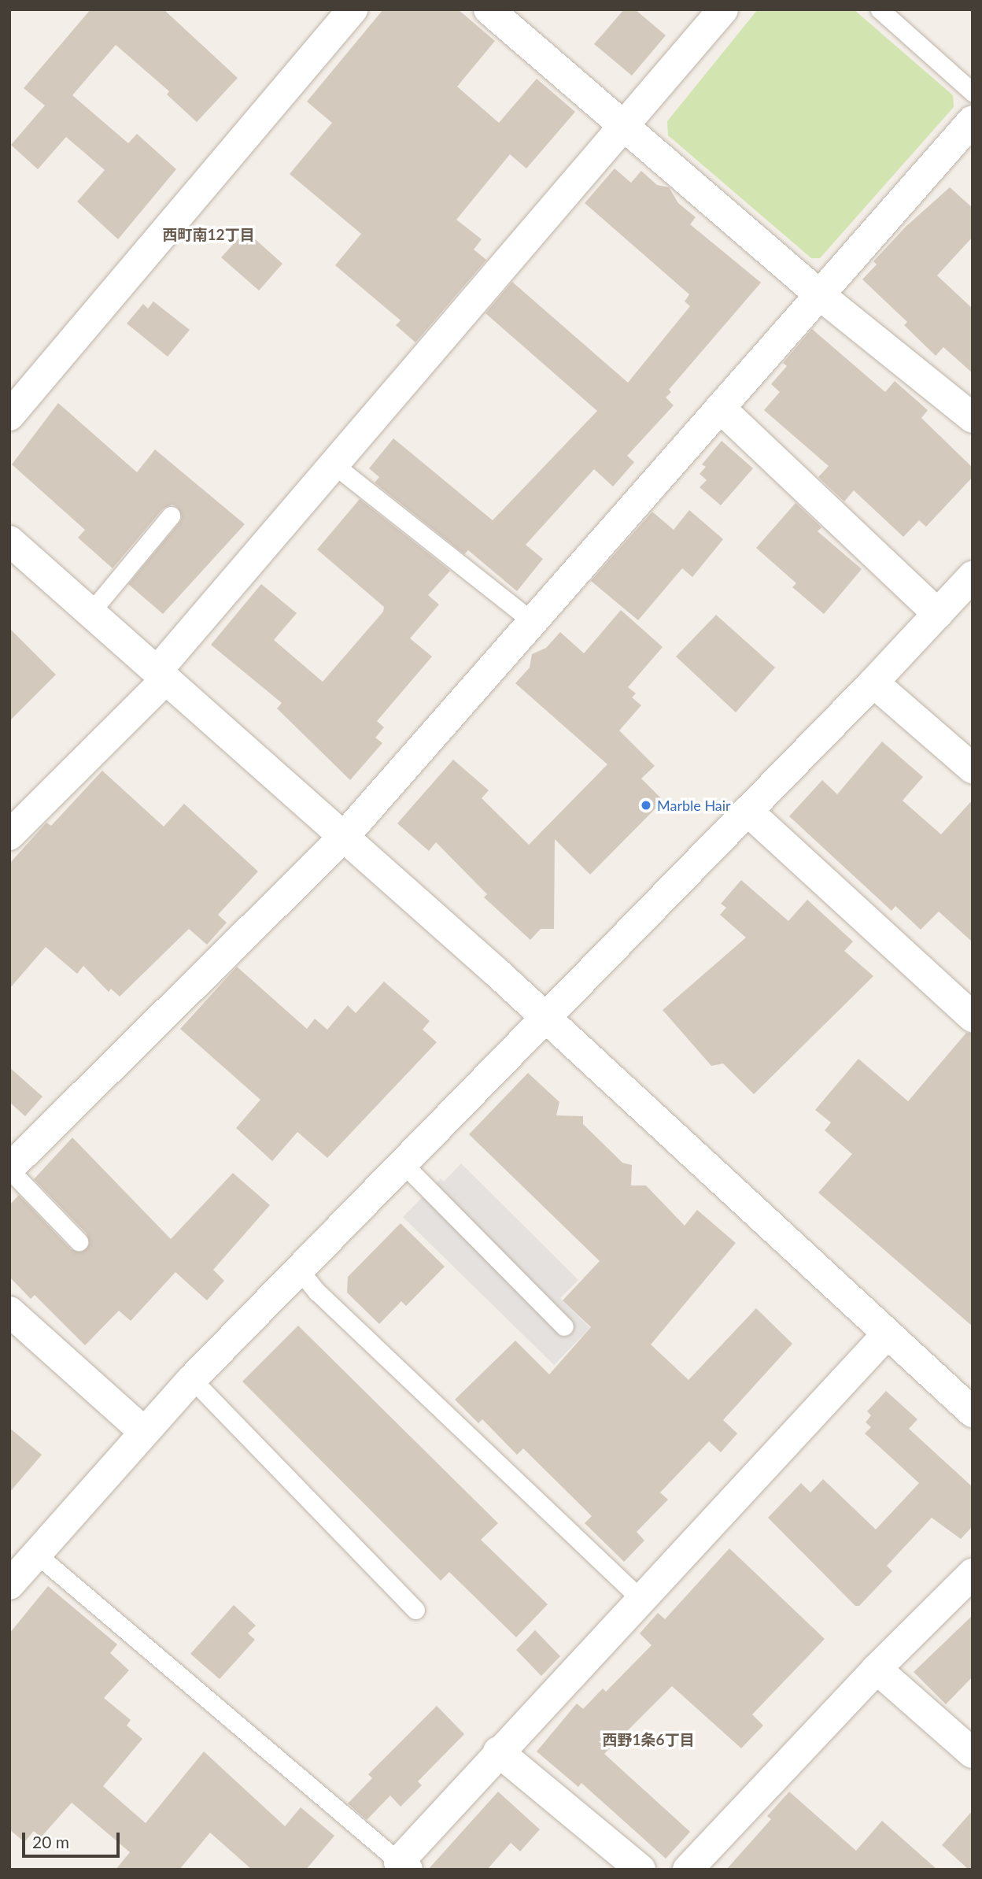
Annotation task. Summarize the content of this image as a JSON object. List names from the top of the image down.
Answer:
{
  "districts": ["西町南12丁目", "西野1条6丁目"],
  "places": ["Marble Hair"],
  "scale_bar": "20 m"
}
